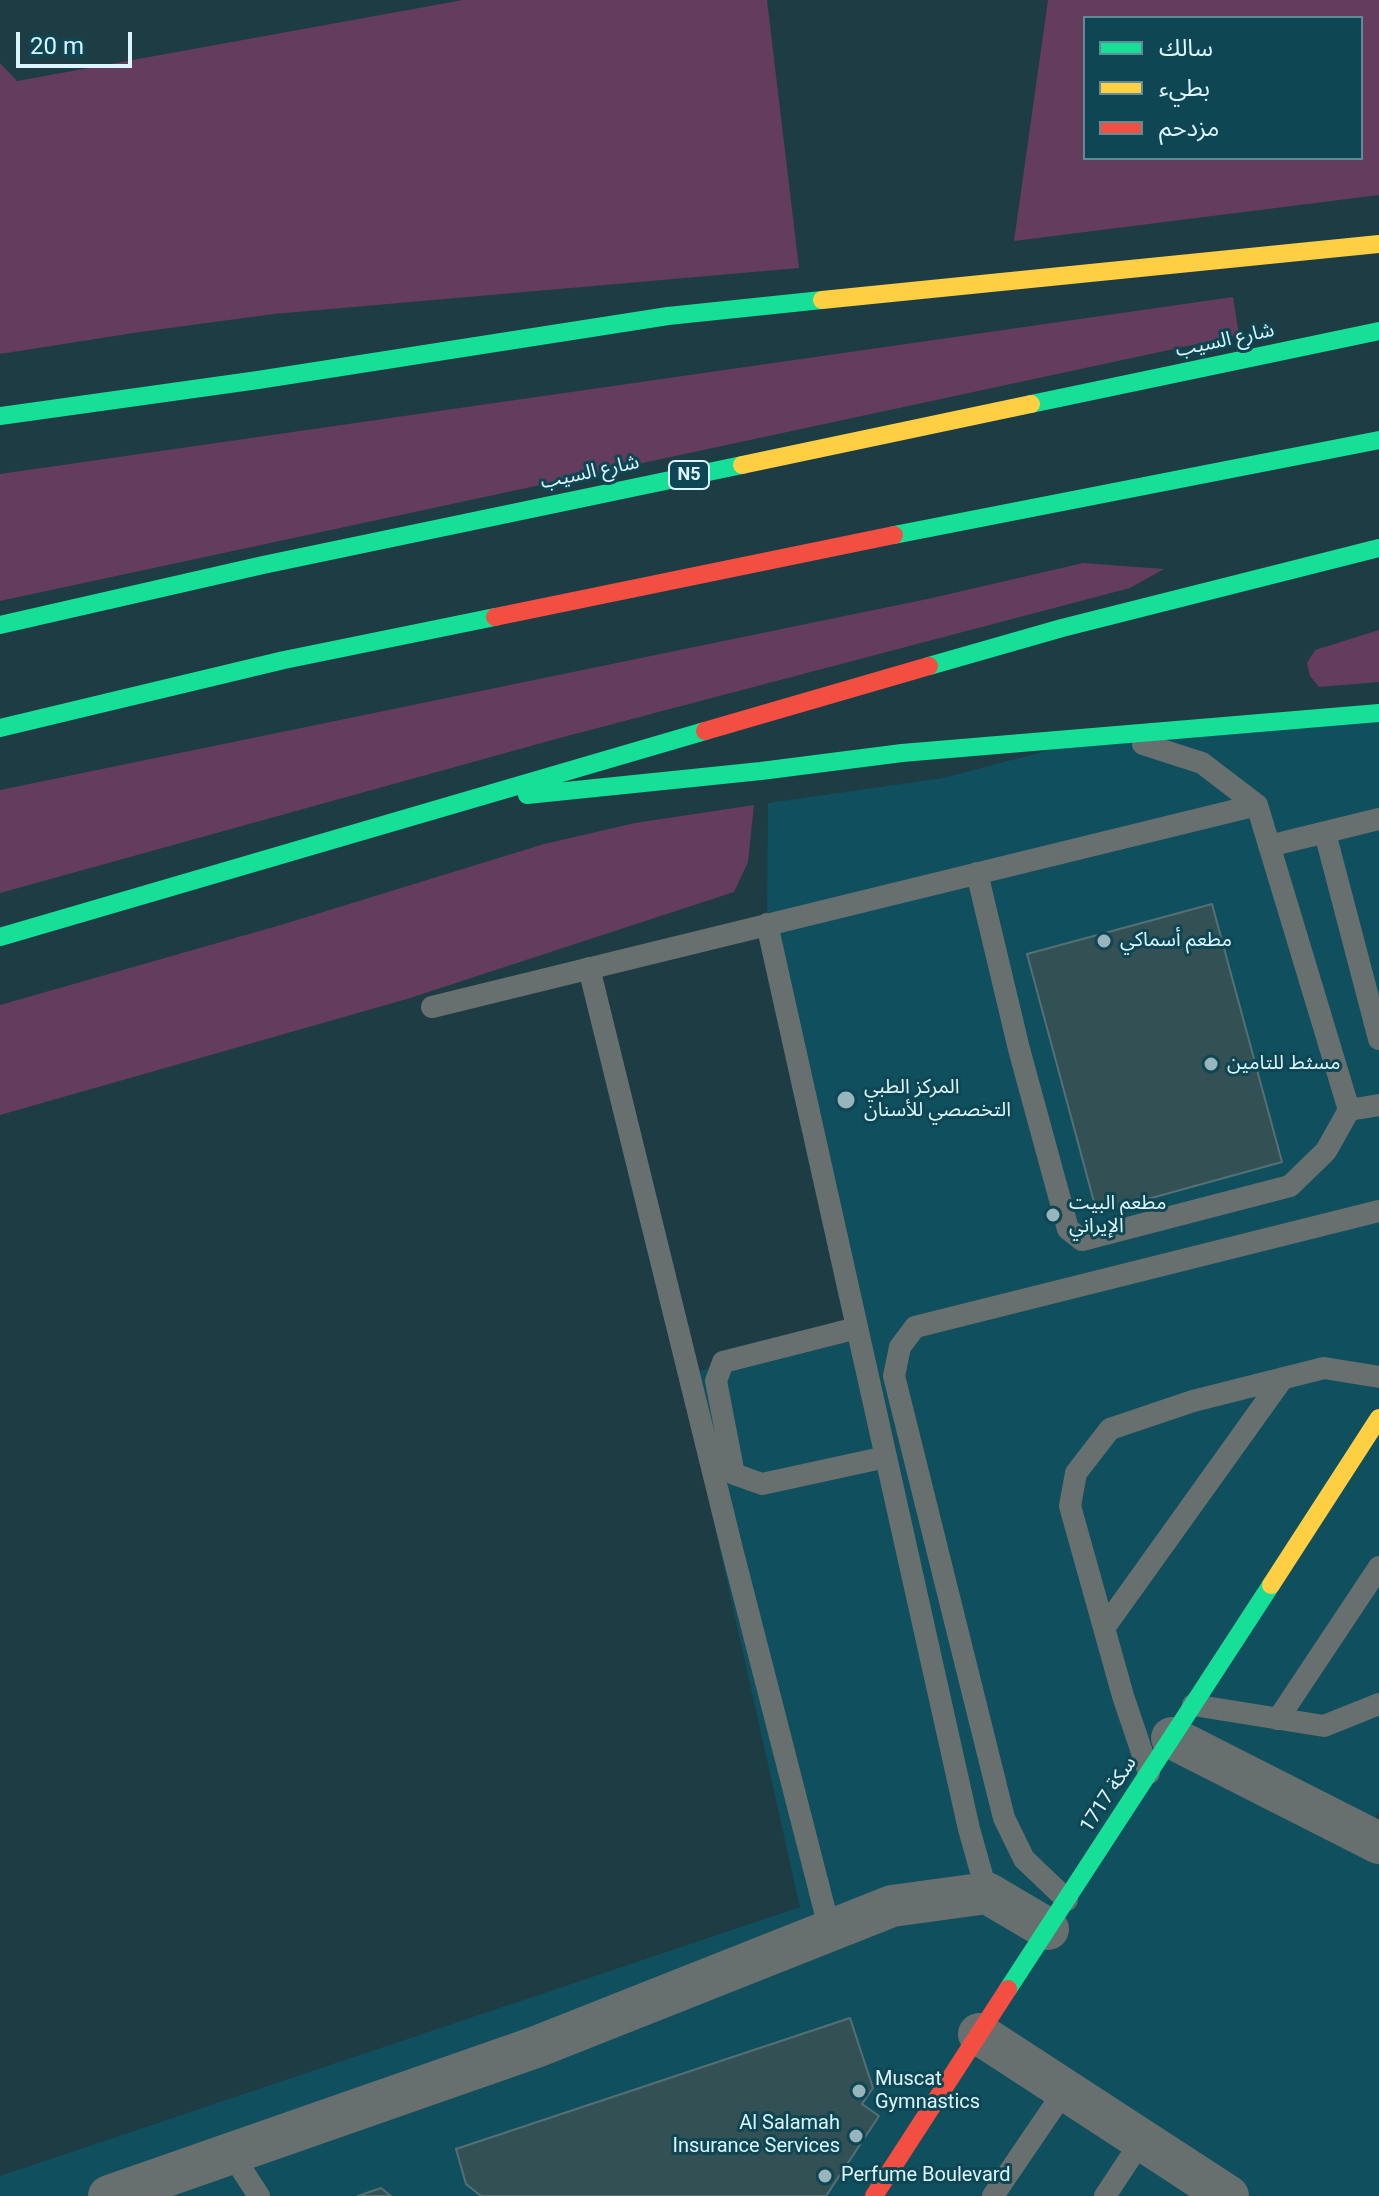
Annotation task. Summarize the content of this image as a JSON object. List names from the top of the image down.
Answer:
{
  "streets": {
    "main road": ["شارع السيب", "N5", "سكة 1717"]
  },
  "places": [
    "مطعم أسماكي",
    "مسثط للتامين",
    "المركز الطبي التخصصي للأسنان",
    "مطعم البيت الإيراني",
    "Muscat Gymnastics",
    "Al Salamah Insurance Services",
    "Perfume Boulevard"
  ],
  "legend": ["سالك", "بطيء", "مزدحم"],
  "scale_bar": "20 m"
}
